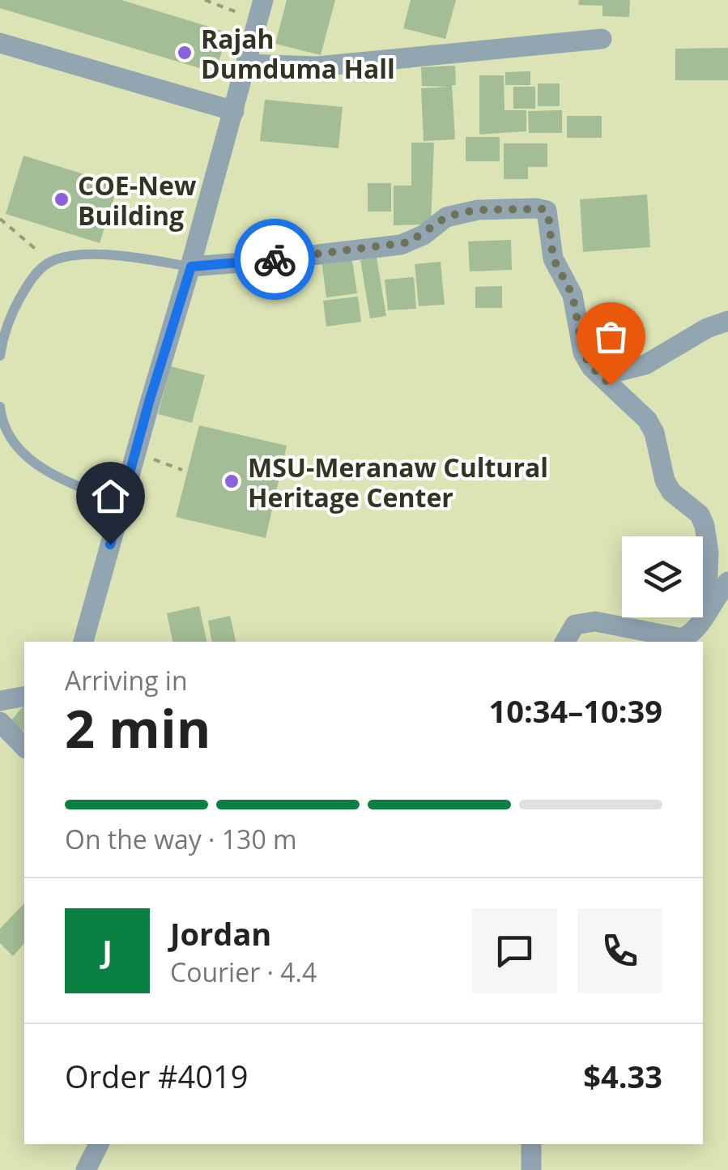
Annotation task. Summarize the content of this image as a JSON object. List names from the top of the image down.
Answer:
{
  "places": ["Rajah Dumduma Hall", "COE-New Building", "MSU-Meranaw Cultural Heritage Center"],
  "page": {
    "heading": ["2 min", "Arriving in", "10:34–10:39"],
    "panel": [
      "Jordan",
      "Courier · 4.4",
      "Order #4019",
      "$4.33"
    ],
    "bar": "On the way · 130 m",
    "round": "J"
  }
}
